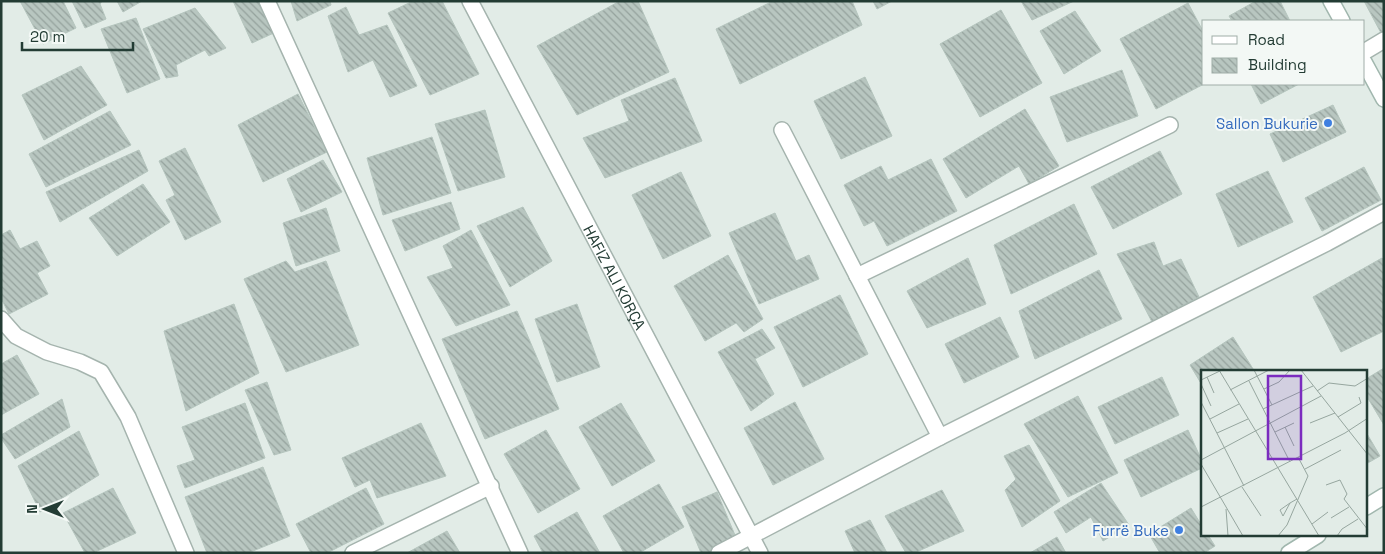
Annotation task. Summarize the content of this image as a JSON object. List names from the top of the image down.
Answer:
{
  "streets": {
    "street": ["HAFIZ ALI KORÇA"]
  },
  "places": ["Sallon Bukurie", "Furrë Buke"],
  "legend": ["Road", "Building"],
  "scale_bar": "20 m",
  "north": "left"
}
